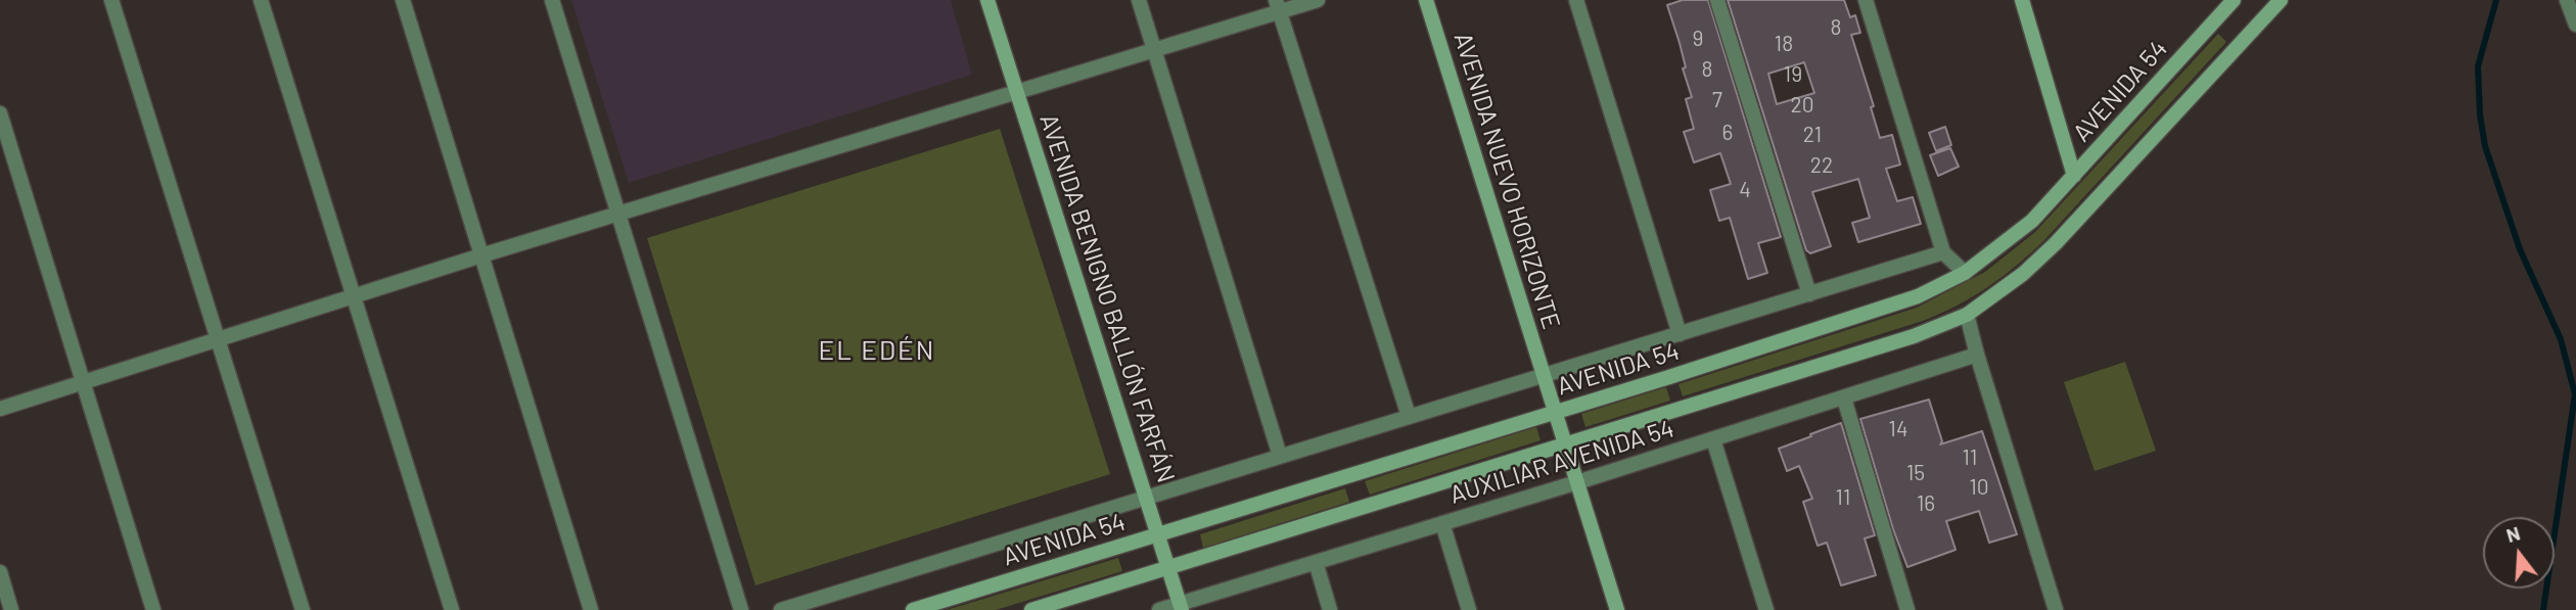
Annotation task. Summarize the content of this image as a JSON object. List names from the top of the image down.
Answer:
{
  "streets": {
    "main road": ["AVENIDA 54", "AVENIDA NUEVO HORIZONTE", "AVENIDA BENIGNO BALLÓN FARFÁN"],
    "street": ["AUXILIAR AVENIDA 54"]
  },
  "crossings": [
    ["AVENIDA 54", "AVENIDA NUEVO HORIZONTE"],
    ["AVENIDA 54", "AVENIDA BENIGNO BALLÓN FARFÁN"],
    ["AVENIDA NUEVO HORIZONTE", "AUXILIAR AVENIDA 54"],
    ["AVENIDA BENIGNO BALLÓN FARFÁN", "AUXILIAR AVENIDA 54"]
  ],
  "districts": ["EL EDÉN"],
  "house_numbers": [
    "8",
    "9",
    "18",
    "8",
    "19",
    "7",
    "20",
    "6",
    "21",
    "22",
    "4",
    "14",
    "11",
    "15",
    "10",
    "11",
    "16"
  ],
  "north": "top"
}
